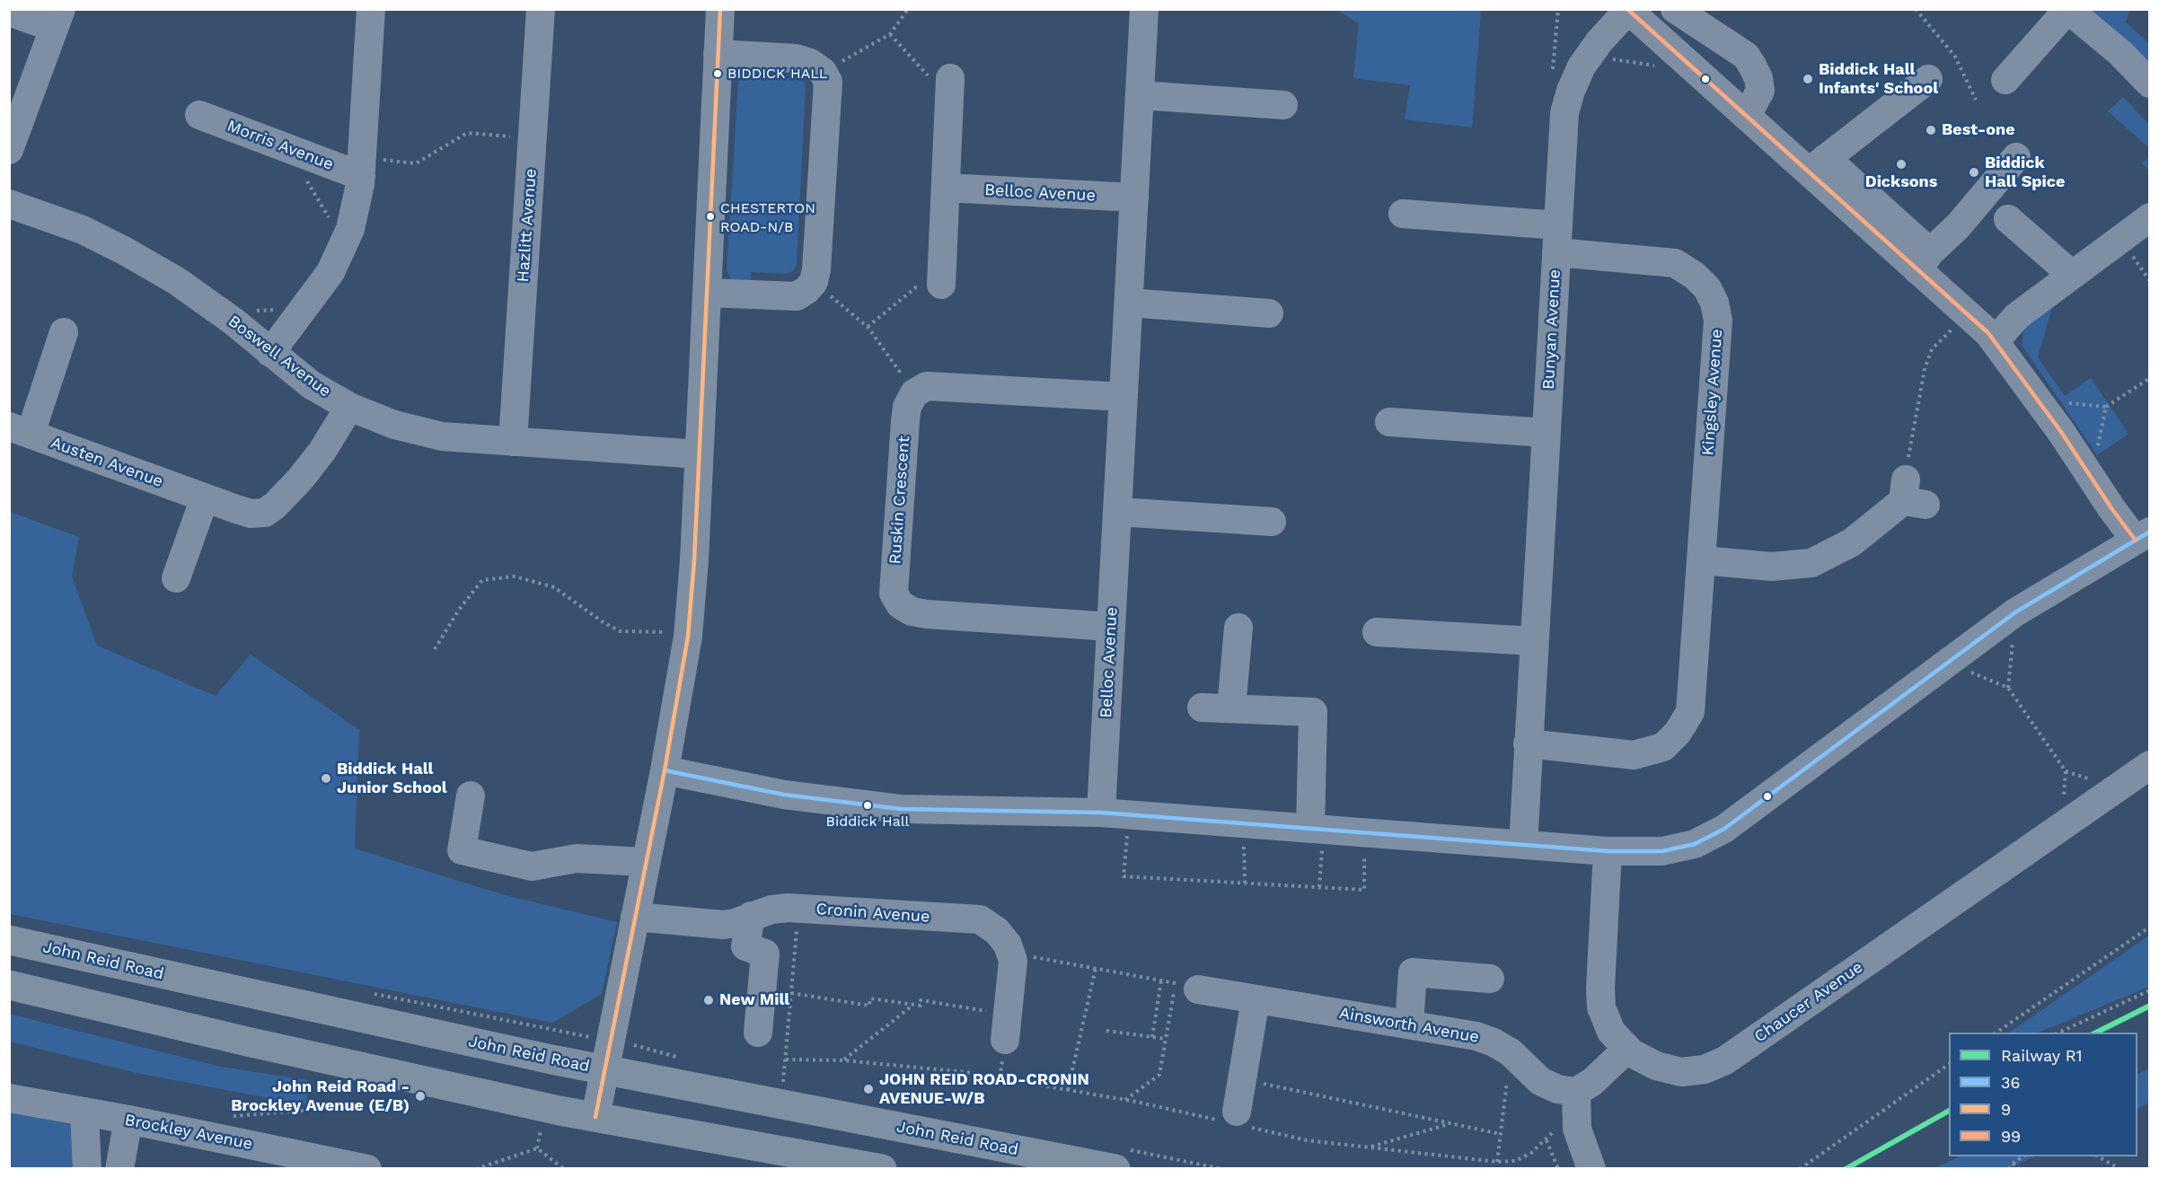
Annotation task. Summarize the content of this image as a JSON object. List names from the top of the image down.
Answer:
{
  "streets": {
    "highway": ["John Reid Road"],
    "street": [
      "Morris Avenue",
      "Belloc Avenue",
      "Hazlitt Avenue",
      "Bunyan Avenue",
      "Boswell Avenue",
      "Kingsley Avenue",
      "Austen Avenue",
      "Ruskin Crescent",
      "Cronin Avenue",
      "Chaucer Avenue",
      "Ainsworth Avenue",
      "Brockley Avenue"
    ]
  },
  "crossings": [
    ["Belloc Avenue", "Ruskin Crescent"],
    ["Hazlitt Avenue", "Boswell Avenue"],
    ["Bunyan Avenue", "Kingsley Avenue"],
    ["Boswell Avenue", "Austen Avenue"]
  ],
  "places": [
    "BIDDICK HALL",
    "Biddick Hall Infants' School",
    "Best-one",
    "Dicksons",
    "Biddick Hall Spice",
    "CHESTERTON ROAD-N/B",
    "Biddick Hall Junior School",
    "Biddick Hall",
    "New Mill",
    "JOHN REID ROAD-CRONIN AVENUE-W/B",
    "John Reid Road - Brockley Avenue (E/B)"
  ],
  "lines": [
    "transit line 9",
    "transit line 99",
    "transit line 36",
    "rail line R1"
  ],
  "legend": [
    "Railway R1",
    "36",
    "9",
    "99"
  ]
}
